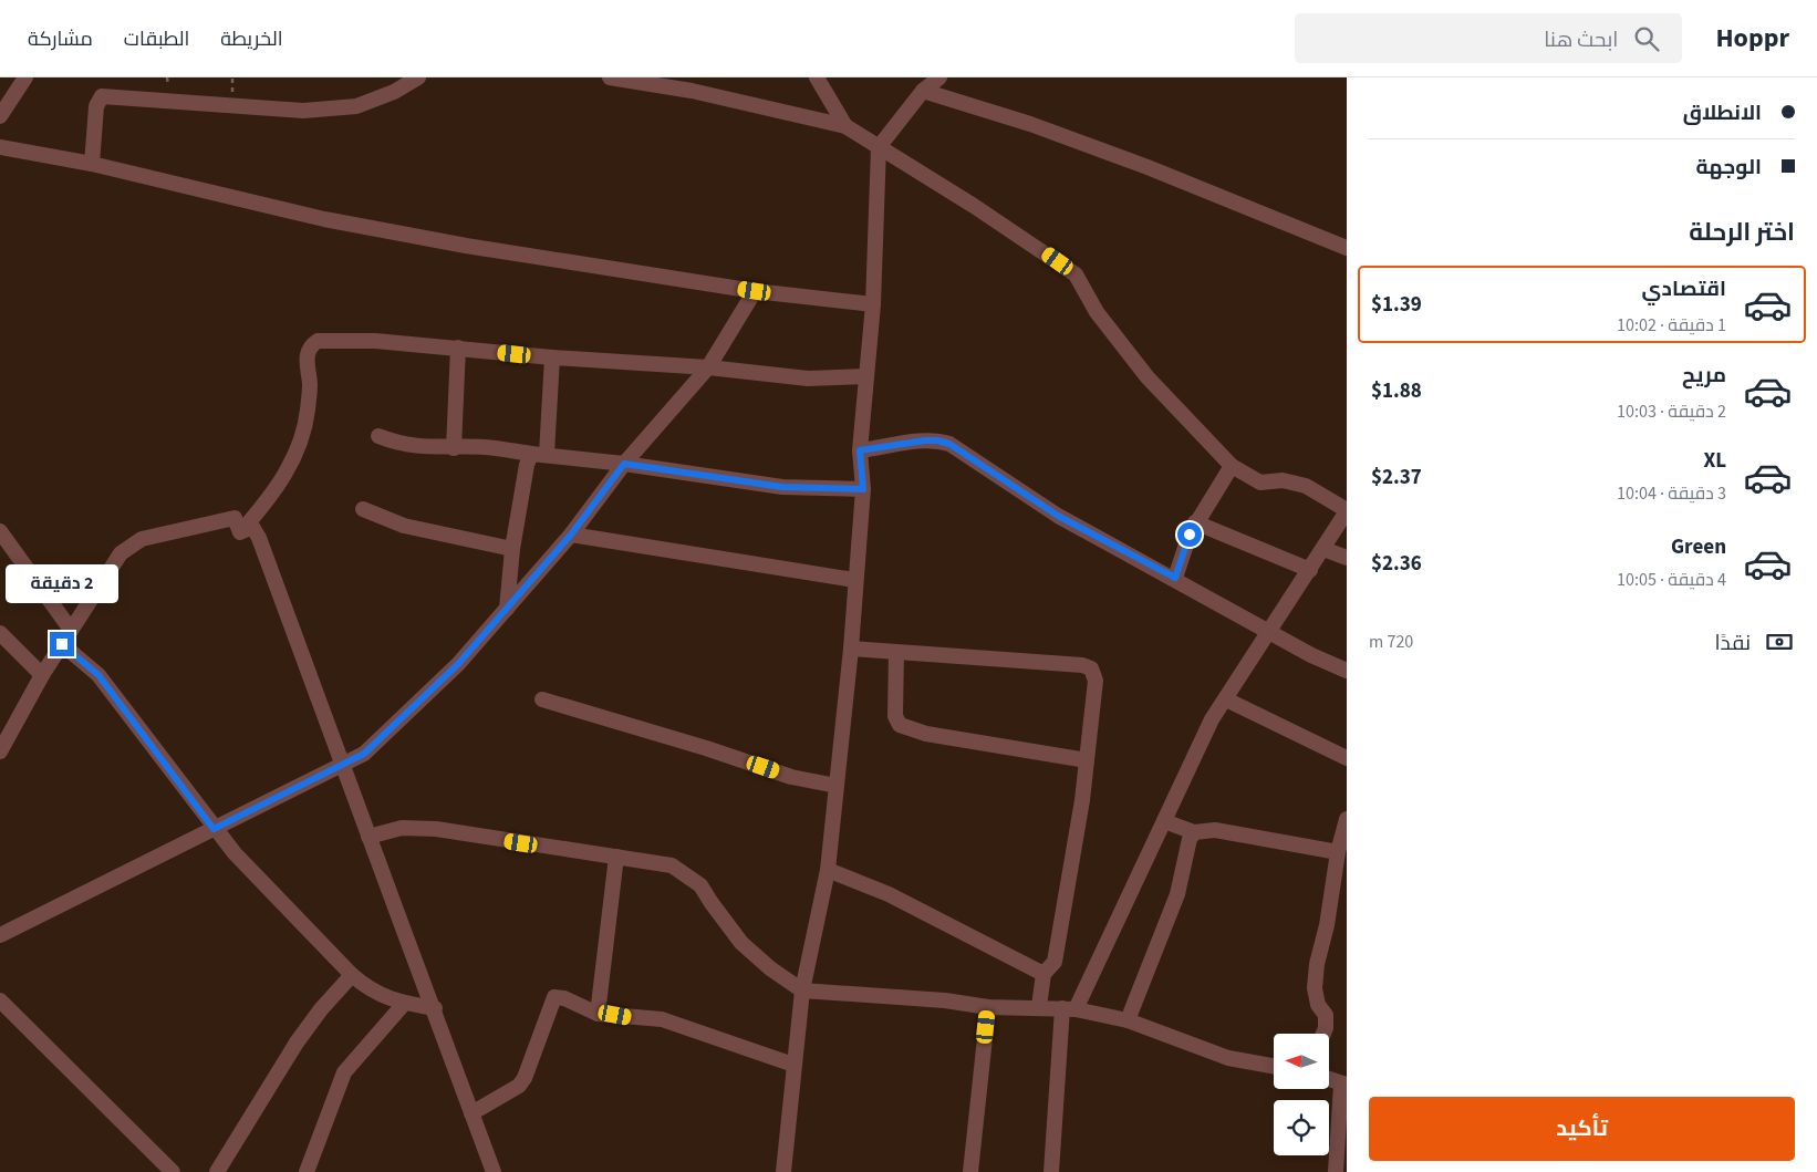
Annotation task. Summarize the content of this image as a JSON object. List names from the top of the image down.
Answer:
{
  "north": "left",
  "page": {
    "header": "Hoppr",
    "search": "ابحث هنا",
    "nav": ["الخريطة", "الطبقات", "مشاركة"],
    "banner": ["الانطلاق", "الوجهة"],
    "heading": "اختر الرحلة",
    "list": [
      {
        "name": "اقتصادي",
        "note": "1 دقيقة · 10:02",
        "value": "$1.39"
      },
      {
        "name": "مريح",
        "note": "2 دقيقة · 10:03",
        "value": "$1.88"
      },
      {
        "name": "XL",
        "note": "3 دقيقة · 10:04",
        "value": "$2.37"
      },
      {
        "name": "Green",
        "note": "4 دقيقة · 10:05",
        "value": "$2.36"
      }
    ],
    "bubble": "2 دقيقة",
    "pay": ["نقدًا", "720 m"],
    "buttons": "تأكيد"
  }
}
